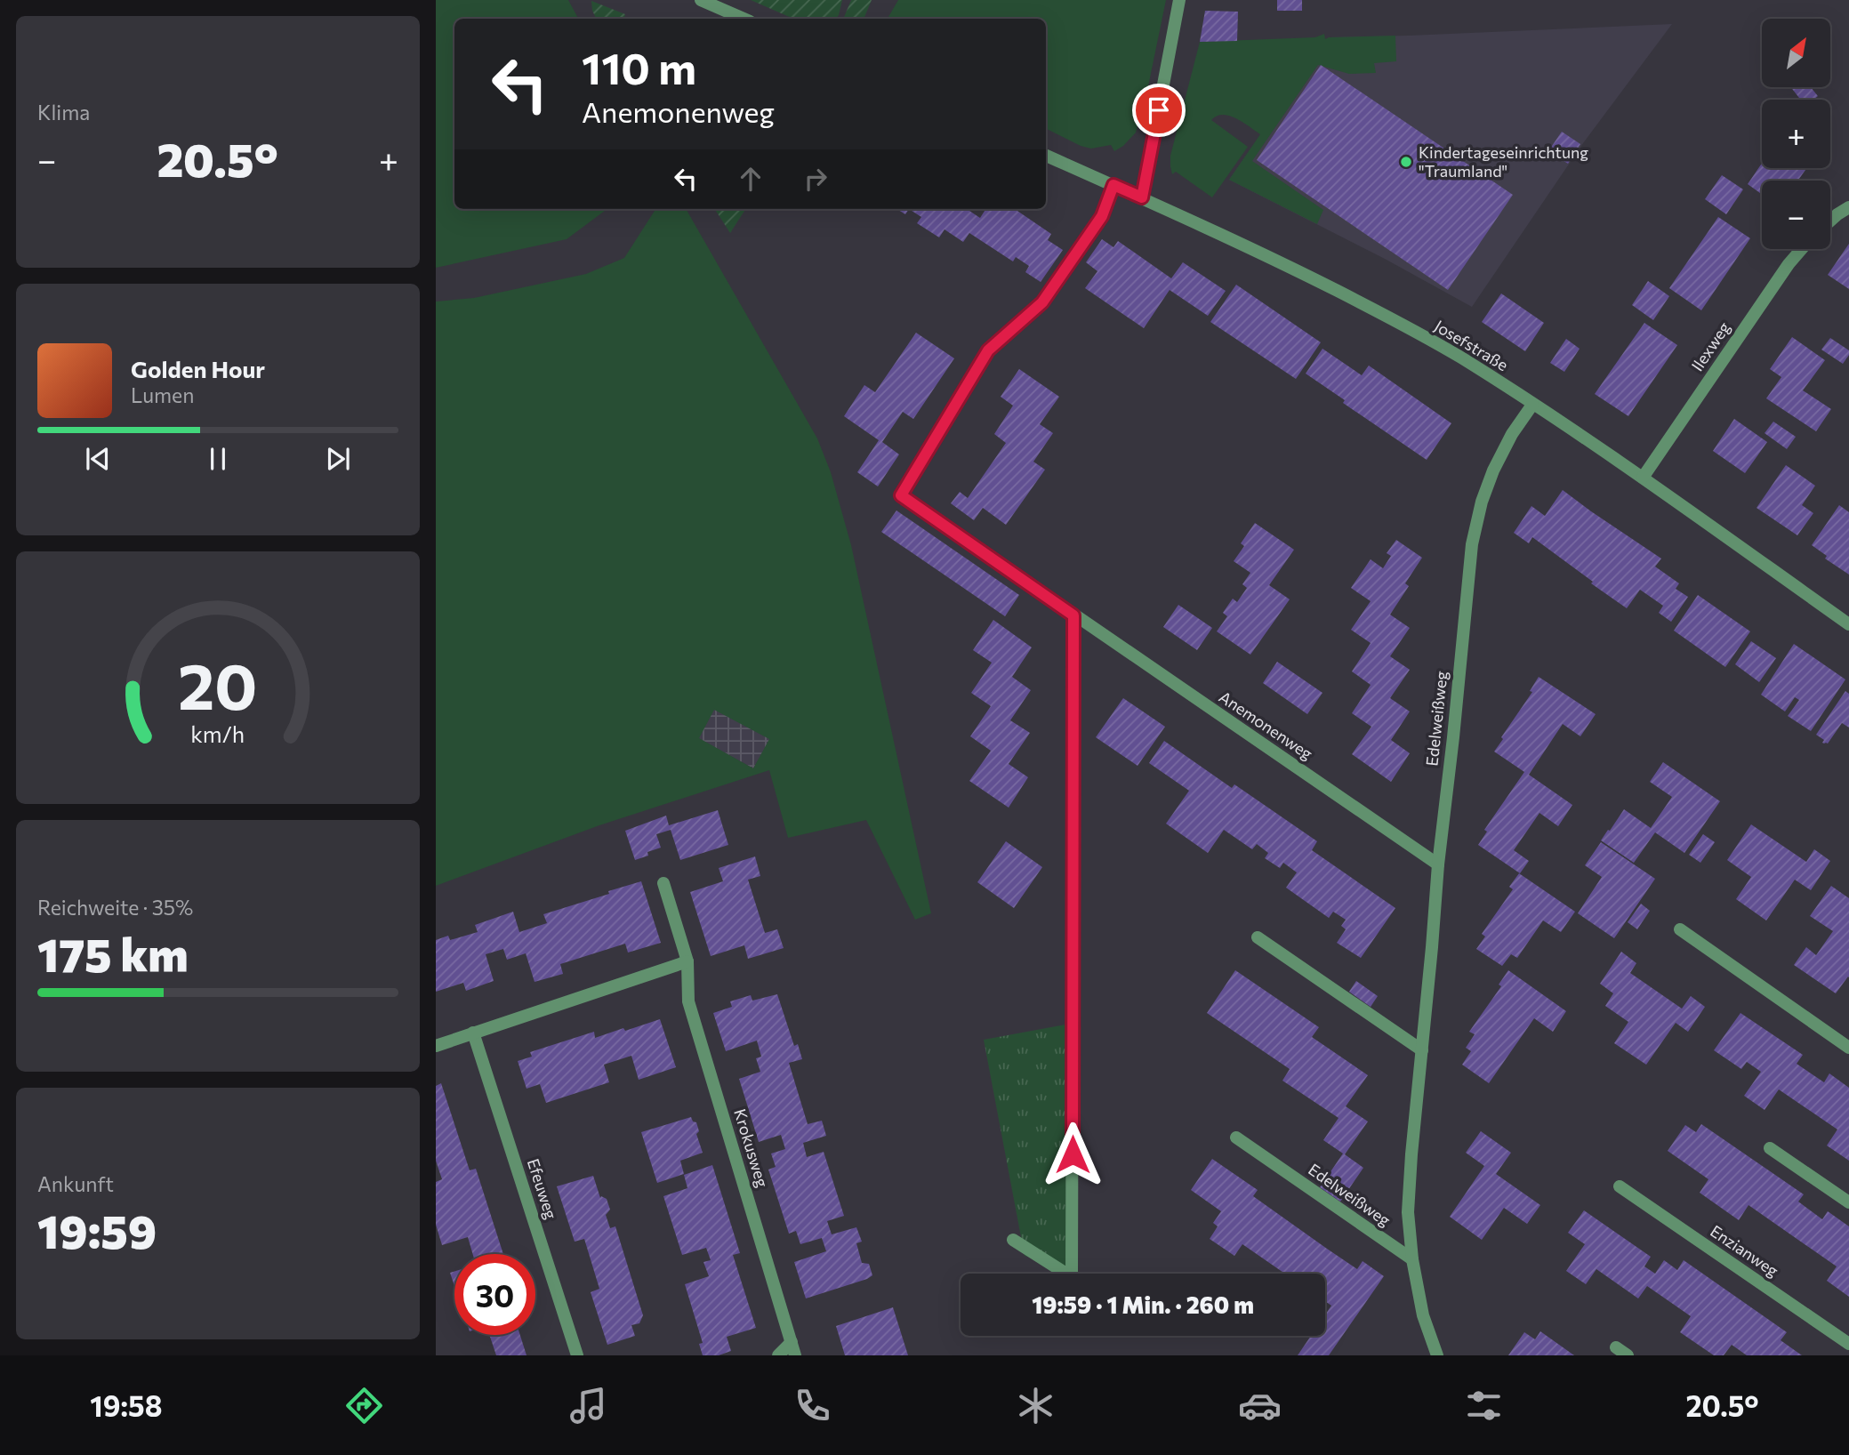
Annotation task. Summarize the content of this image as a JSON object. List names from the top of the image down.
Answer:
{
  "streets": {
    "street": [
      "Josefstraße",
      "Ilexweg",
      "Edelweißweg",
      "Anemonenweg",
      "Krokusweg",
      "Efeuweg",
      "Enzianweg"
    ]
  },
  "crossings": [
    ["Josefstraße", "Ilexweg"],
    ["Josefstraße", "Edelweißweg"],
    ["Josefstraße", "Anemonenweg"],
    ["Edelweißweg", "Anemonenweg"]
  ],
  "places": ["Kindertageseinrichtung \"Traumland\""],
  "north": "top right",
  "page": {
    "tile": [
      "Klima",
      ["Reichweite · 35%", "175 km"],
      ["Ankunft", "19:59"]
    ],
    "map_buttons": ["+", "−"],
    "turn": ["110 m", "Anemonenweg"],
    "heat": ["−", "20.5°", "+"],
    "song": ["Golden Hour", "Lumen"],
    "limit": "30",
    "trip": "19:59 · 1 Min. · 260 m",
    "tabs": ["19:58", "20.5°"],
    "gauge": ["20", "km/h"]
  }
}
